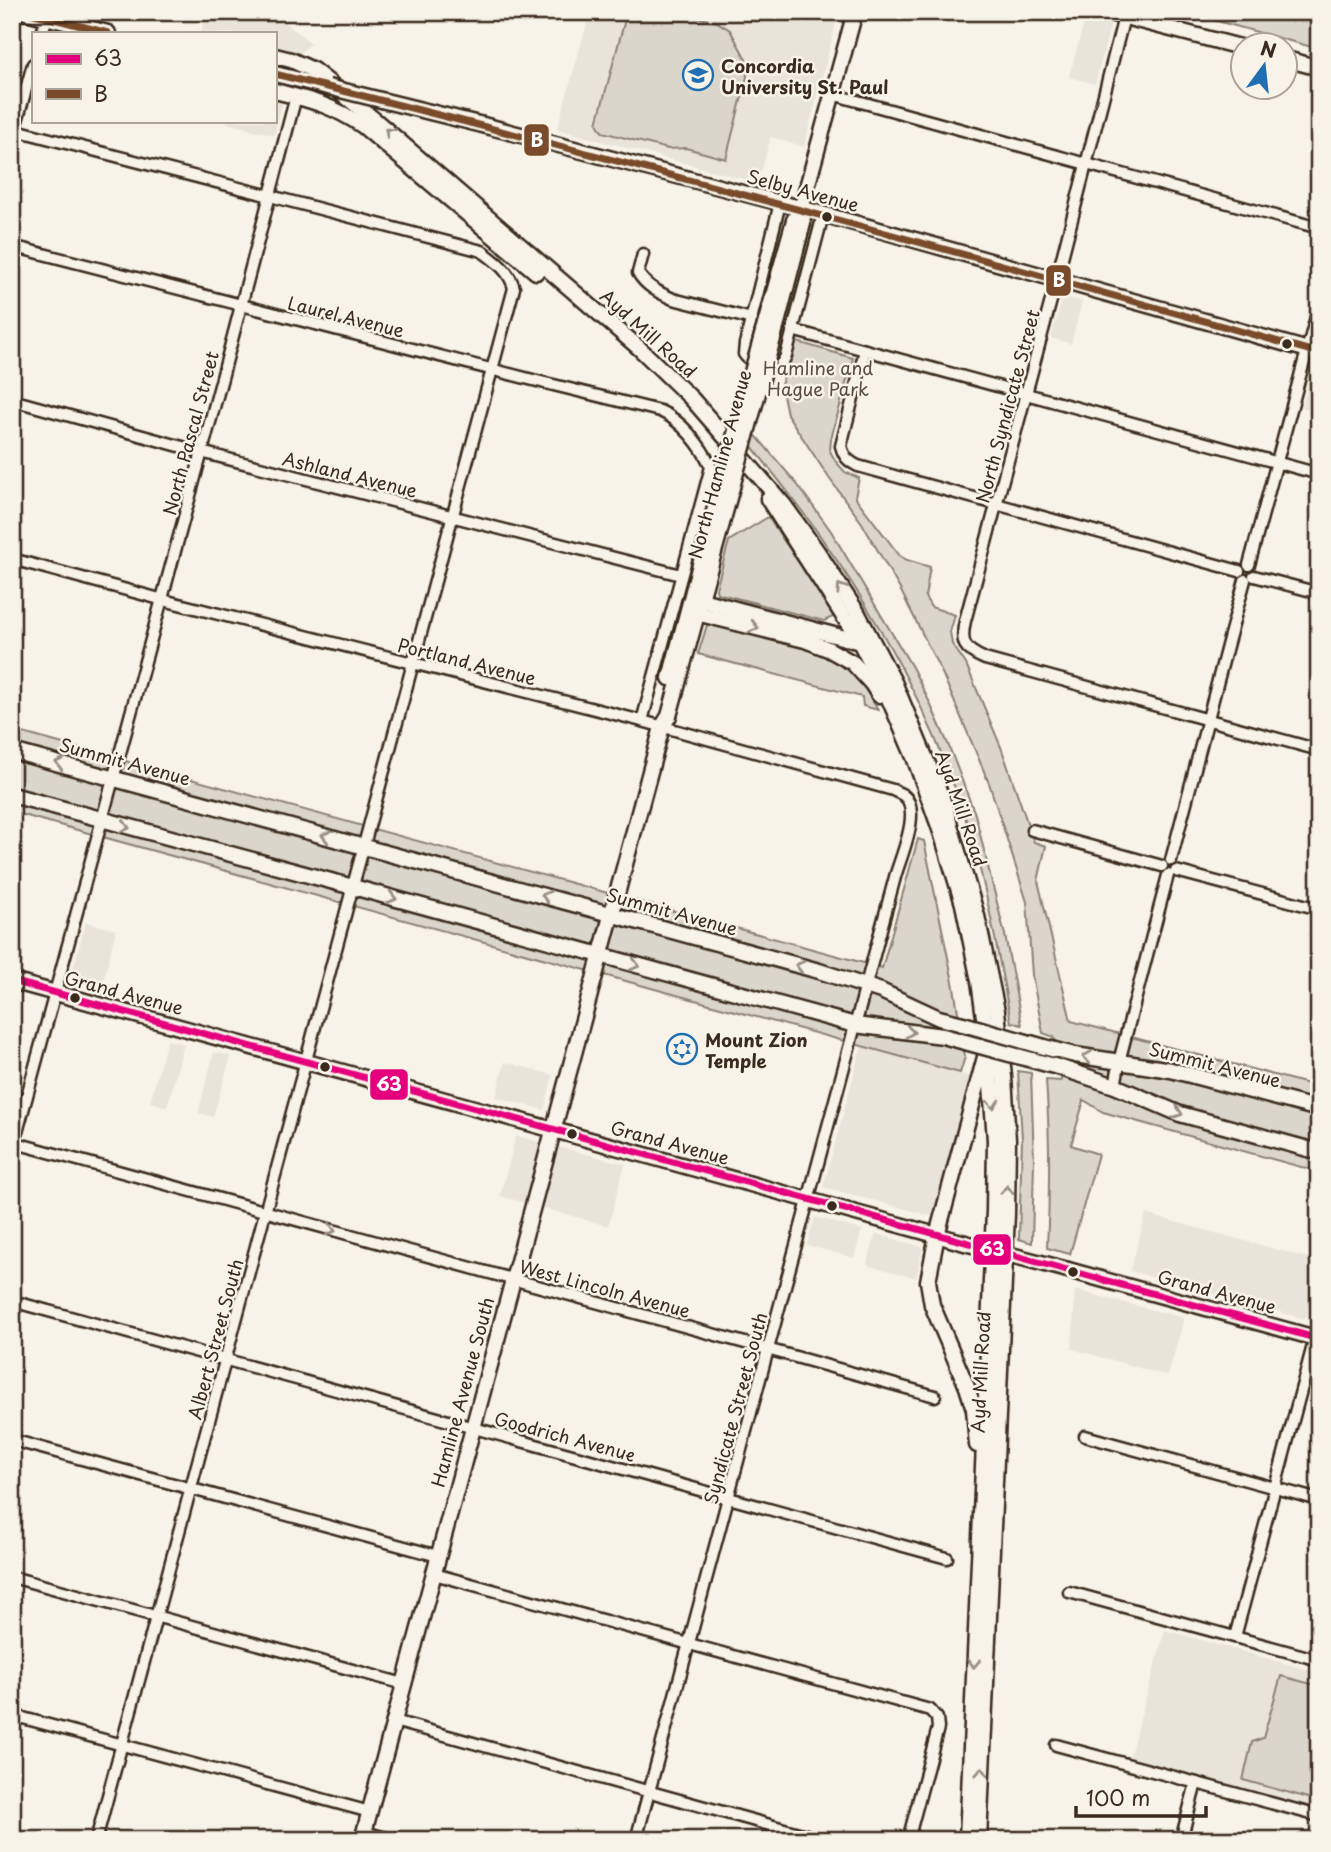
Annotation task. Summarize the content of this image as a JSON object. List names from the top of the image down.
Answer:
{
  "streets": {
    "main road": [
      "Selby Avenue",
      "Ayd Mill Road",
      "North Hamline Avenue",
      "Summit Avenue",
      "Grand Avenue",
      "Hamline Avenue South"
    ],
    "street": [
      "Laurel Avenue",
      "North Syndicate Street",
      "North Pascal Street",
      "Ashland Avenue",
      "Portland Avenue",
      "West Lincoln Avenue",
      "Albert Street South",
      "Syndicate Street South",
      "Goodrich Avenue"
    ]
  },
  "crossings": [
    ["Selby Avenue", "North Syndicate Street"],
    ["Selby Avenue", "North Hamline Avenue"],
    ["Laurel Avenue", "North Pascal Street"],
    ["Laurel Avenue", "North Hamline Avenue"],
    ["Laurel Avenue", "Albert Street South"],
    ["Ayd Mill Road", "North Pascal Street"],
    ["North Pascal Street", "Ashland Avenue"],
    ["North Pascal Street", "Portland Avenue"],
    ["North Pascal Street", "Summit Avenue"],
    ["North Pascal Street", "Grand Avenue"],
    ["North Pascal Street", "West Lincoln Avenue"],
    ["North Pascal Street", "Albert Street South"],
    ["North Hamline Avenue", "Ashland Avenue"],
    ["North Hamline Avenue", "Portland Avenue"],
    ["North Hamline Avenue", "Summit Avenue"],
    ["North Hamline Avenue", "Hamline Avenue South"],
    ["Ashland Avenue", "Albert Street South"],
    ["Portland Avenue", "Summit Avenue"],
    ["Portland Avenue", "Albert Street South"],
    ["Portland Avenue", "Syndicate Street South"],
    ["Summit Avenue", "Albert Street South"],
    ["Summit Avenue", "Syndicate Street South"],
    ["Grand Avenue", "Albert Street South"],
    ["Grand Avenue", "Hamline Avenue South"],
    ["Grand Avenue", "Syndicate Street South"],
    ["West Lincoln Avenue", "Albert Street South"],
    ["West Lincoln Avenue", "Hamline Avenue South"],
    ["West Lincoln Avenue", "Syndicate Street South"],
    ["Albert Street South", "Goodrich Avenue"],
    ["Hamline Avenue South", "Goodrich Avenue"],
    ["Syndicate Street South", "Goodrich Avenue"]
  ],
  "parks": ["Hamline and Hague Park"],
  "places": {
    "school or university": ["Concordia University St. Paul"],
    "synagogue": ["Mount Zion Temple"]
  },
  "lines": ["transit line B", "transit line 63"],
  "legend": ["63", "B"],
  "scale_bar": "100 m",
  "north": "top"
}
